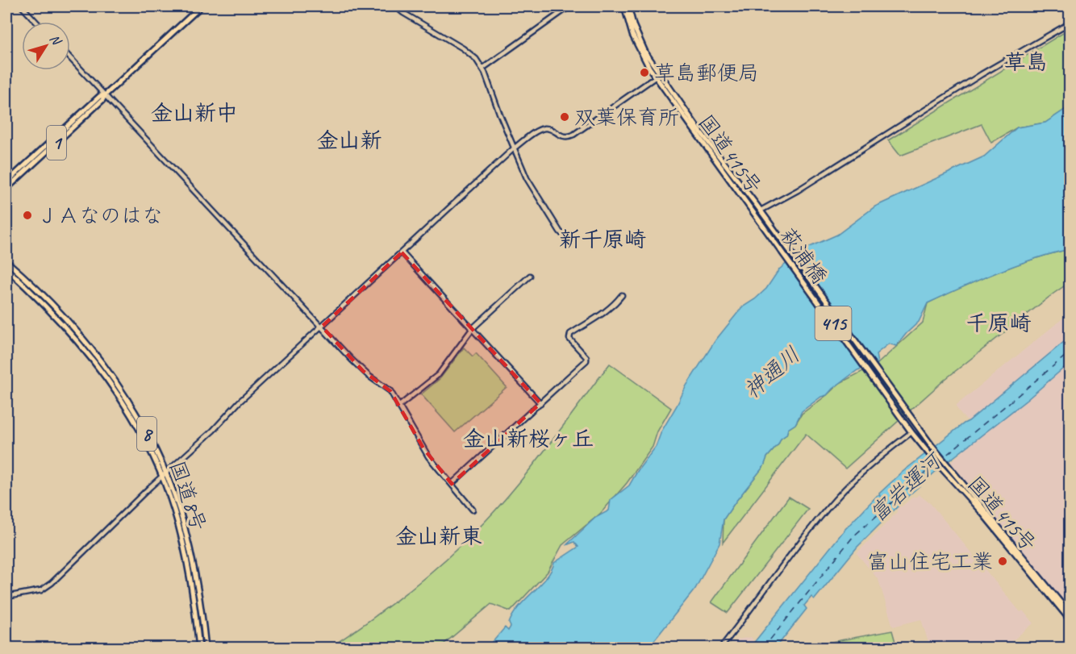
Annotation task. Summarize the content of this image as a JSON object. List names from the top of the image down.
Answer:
{
  "streets": {
    "main road": [
      "1",
      "国道415号",
      "萩浦橋",
      "415",
      "8",
      "国道8号"
    ]
  },
  "crossings": [
    ["国道415号", "萩浦橋"]
  ],
  "districts": [
    "草島",
    "金山新中",
    "金山新",
    "新千原崎",
    "千原崎",
    "金山新桜ヶ丘",
    "金山新東"
  ],
  "water": ["神通川", "富岩運河"],
  "places": [
    "草島郵便局",
    "双葉保育所",
    "ＪＡなのはな",
    "富山住宅工業"
  ],
  "north": "top right"
}
